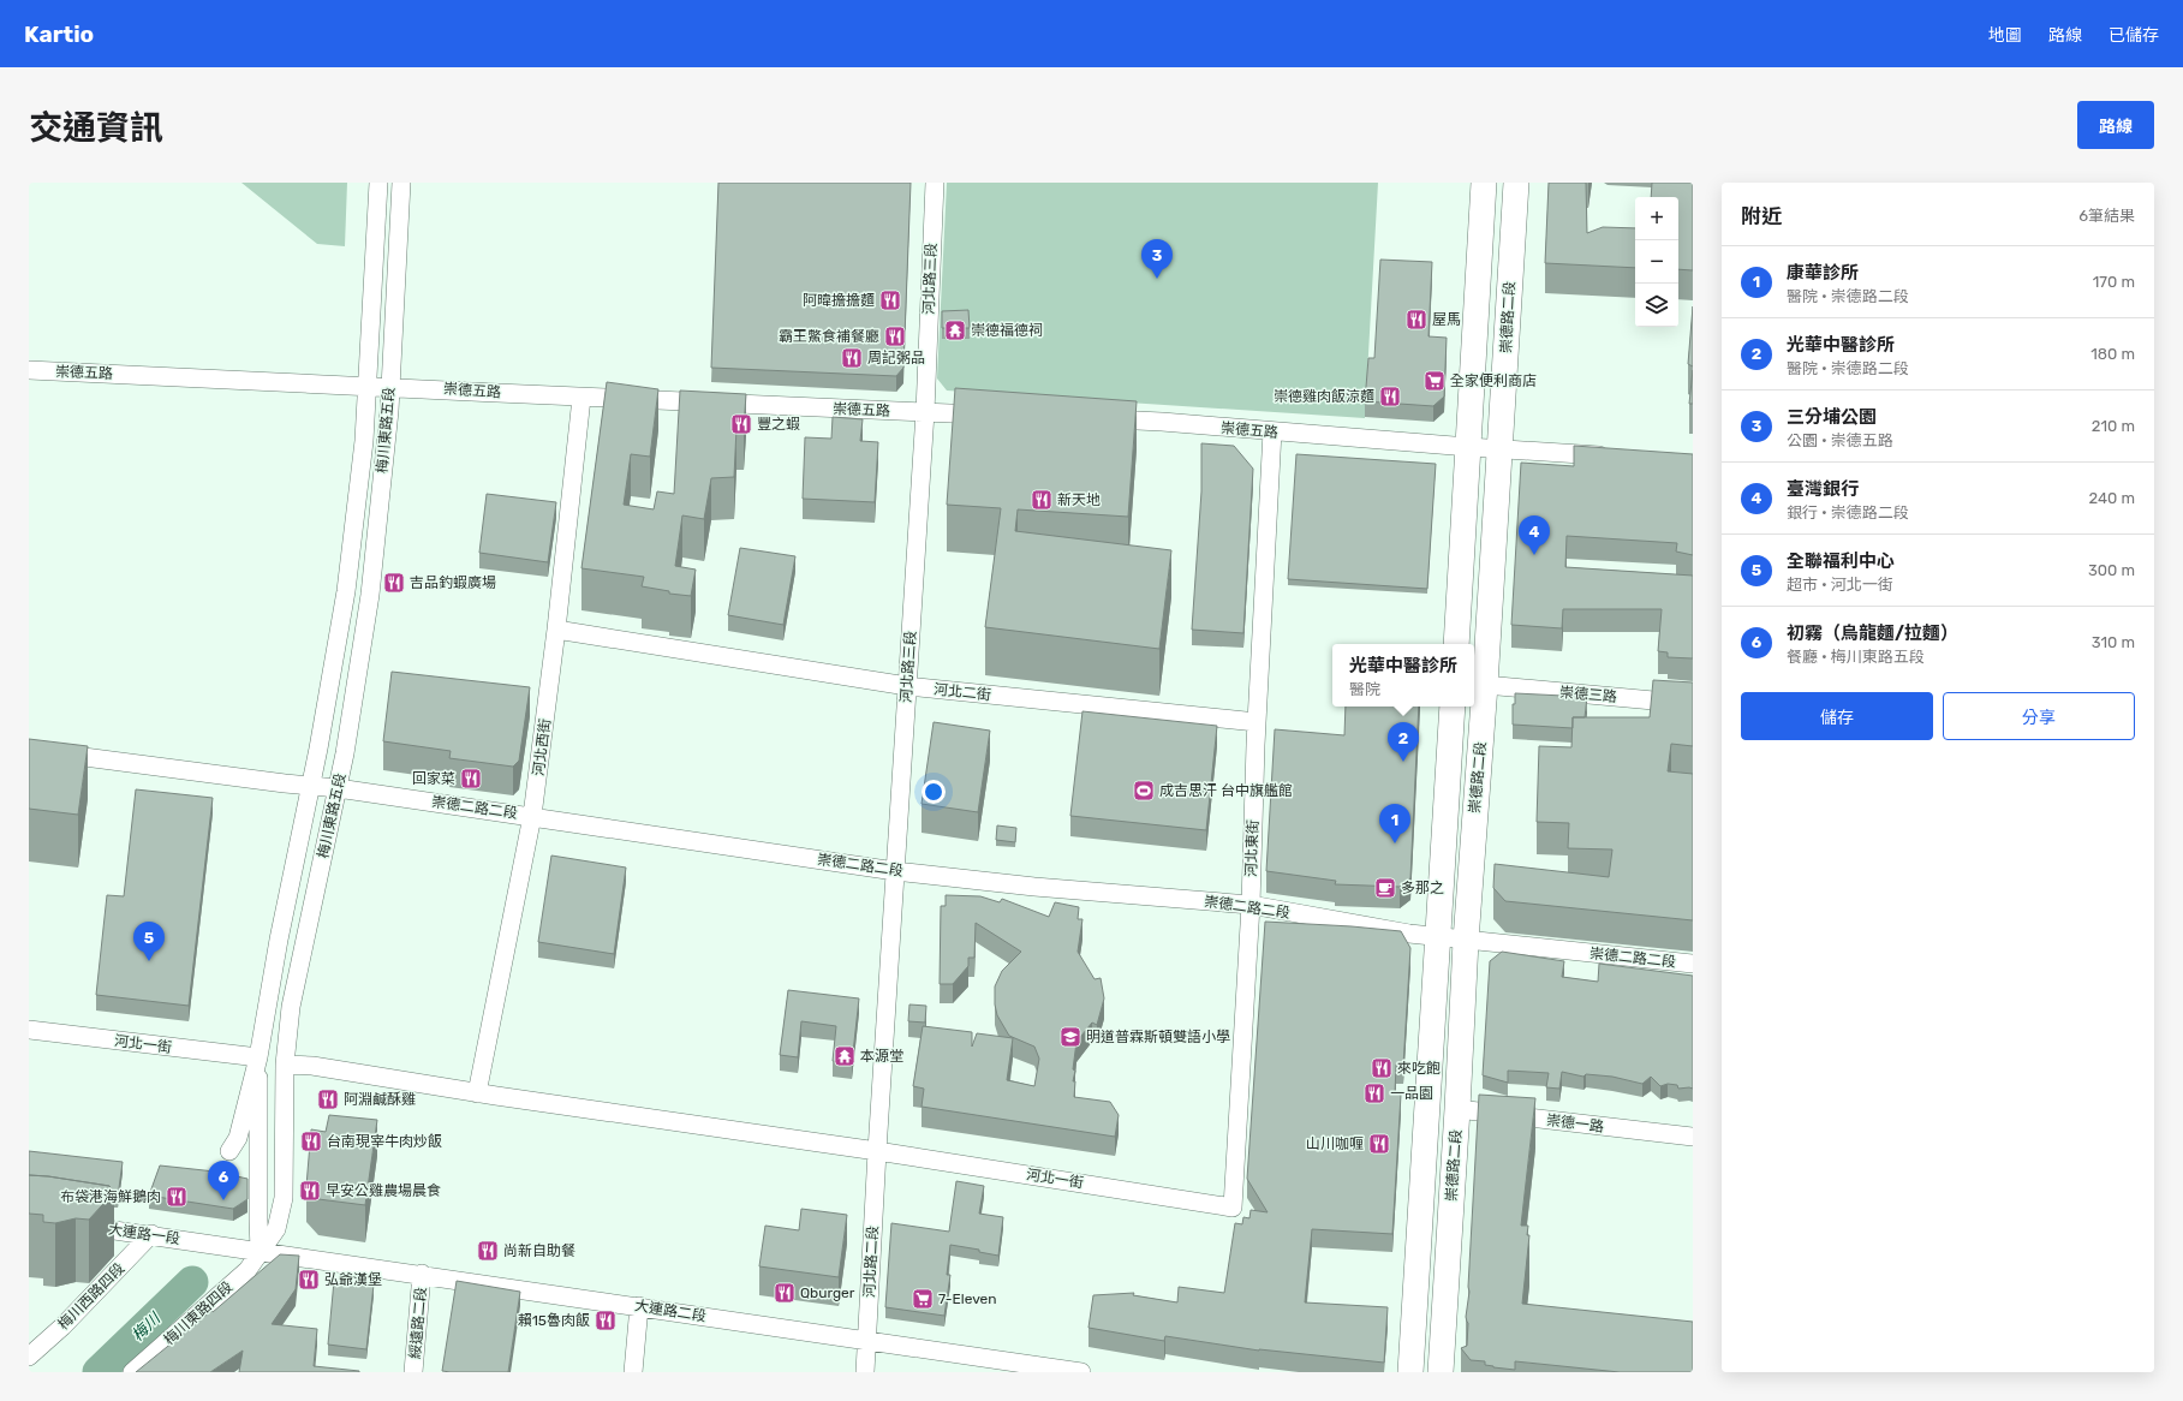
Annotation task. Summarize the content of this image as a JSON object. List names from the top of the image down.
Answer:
{
  "streets": {
    "main road": ["崇德路二段"],
    "street": [
      "河北路三段",
      "崇德五路",
      "梅川東路五段",
      "河北二街",
      "崇德三路",
      "河北西街",
      "崇德二路二段",
      "河北東街",
      "河北一街",
      "崇德一路",
      "大連路一段",
      "河北路二段",
      "梅川西路四段",
      "大連路二段",
      "梅川東路四段",
      "綏遠路二段"
    ]
  },
  "crossings": [
    ["河北路三段", "崇德五路"],
    ["河北路三段", "河北二街"],
    ["河北路三段", "崇德二路二段"],
    ["河北路三段", "河北一街"],
    ["河北路三段", "河北路二段"],
    ["崇德路二段", "崇德五路"],
    ["崇德路二段", "崇德三路"],
    ["崇德路二段", "崇德二路二段"],
    ["崇德路二段", "崇德一路"],
    ["崇德五路", "梅川東路五段"],
    ["崇德五路", "河北西街"],
    ["崇德五路", "河北東街"],
    ["梅川東路五段", "崇德二路二段"],
    ["梅川東路五段", "河北一街"],
    ["梅川東路五段", "大連路一段"],
    ["梅川東路五段", "大連路二段"],
    ["梅川東路五段", "梅川東路四段"],
    ["河北二街", "河北西街"],
    ["河北二街", "河北東街"],
    ["河北西街", "崇德二路二段"],
    ["河北西街", "河北一街"],
    ["崇德二路二段", "河北東街"],
    ["河北東街", "河北一街"],
    ["河北一街", "河北路二段"],
    ["大連路一段", "梅川西路四段"],
    ["大連路一段", "大連路二段"],
    ["大連路一段", "梅川東路四段"],
    ["河北路二段", "大連路二段"],
    ["大連路二段", "梅川東路四段"],
    ["大連路二段", "綏遠路二段"]
  ],
  "water": ["梅川"],
  "places": {
    "restaurant": [
      "阿暐擔擔麵",
      "屋馬",
      "霸王鱉食補餐廳",
      "周記粥品",
      "崇德雞肉飯涼麵",
      "豐之蝦",
      "新天地",
      "吉品釣蝦廣場",
      "回家菜",
      "來吃飽",
      "一品園",
      "阿淵鹹酥雞",
      "台南現宰牛肉炒飯",
      "山川咖喱",
      "早安公雞農場晨食",
      "布袋港海鮮鵝肉",
      "尚新自助餐",
      "弘爺漢堡",
      "Qburger",
      "賴15魯肉飯"
    ],
    "temple": ["崇德福德祠", "本源堂"],
    "supermarket": ["全家便利商店", "7-Eleven"],
    "sports": ["成吉思汗 台中旗艦館"],
    "cafe": ["多那之"],
    "school or university": ["明道普霖斯頓雙語小學"]
  },
  "page": {
    "header": "Kartio",
    "nav": ["地圖", "路線", "已儲存"],
    "title": "交通資訊",
    "buttons": [
      "路線",
      ["儲存", "分享"]
    ],
    "heading": ["附近", "6筆結果"],
    "map_buttons": ["+", "−"],
    "pins": [
      "3",
      "4",
      "2",
      "1",
      "5",
      "6"
    ],
    "list": [
      {
        "mark": "1",
        "name": "康華診所",
        "note": "醫院 · 崇德路二段",
        "value": "170 m"
      },
      {
        "mark": "2",
        "name": "光華中醫診所",
        "note": "醫院 · 崇德路二段",
        "value": "180 m"
      },
      {
        "mark": "3",
        "name": "三分埔公園",
        "note": "公園 · 崇德五路",
        "value": "210 m"
      },
      {
        "mark": "4",
        "name": "臺灣銀行",
        "note": "銀行 · 崇德路二段",
        "value": "240 m"
      },
      {
        "mark": "5",
        "name": "全聯福利中心",
        "note": "超市 · 河北一街",
        "value": "300 m"
      },
      {
        "mark": "6",
        "name": "初霧（烏龍麵/拉麵）",
        "note": "餐廳 · 梅川東路五段",
        "value": "310 m"
      }
    ],
    "popup": ["光華中醫診所", "醫院"]
  }
}
